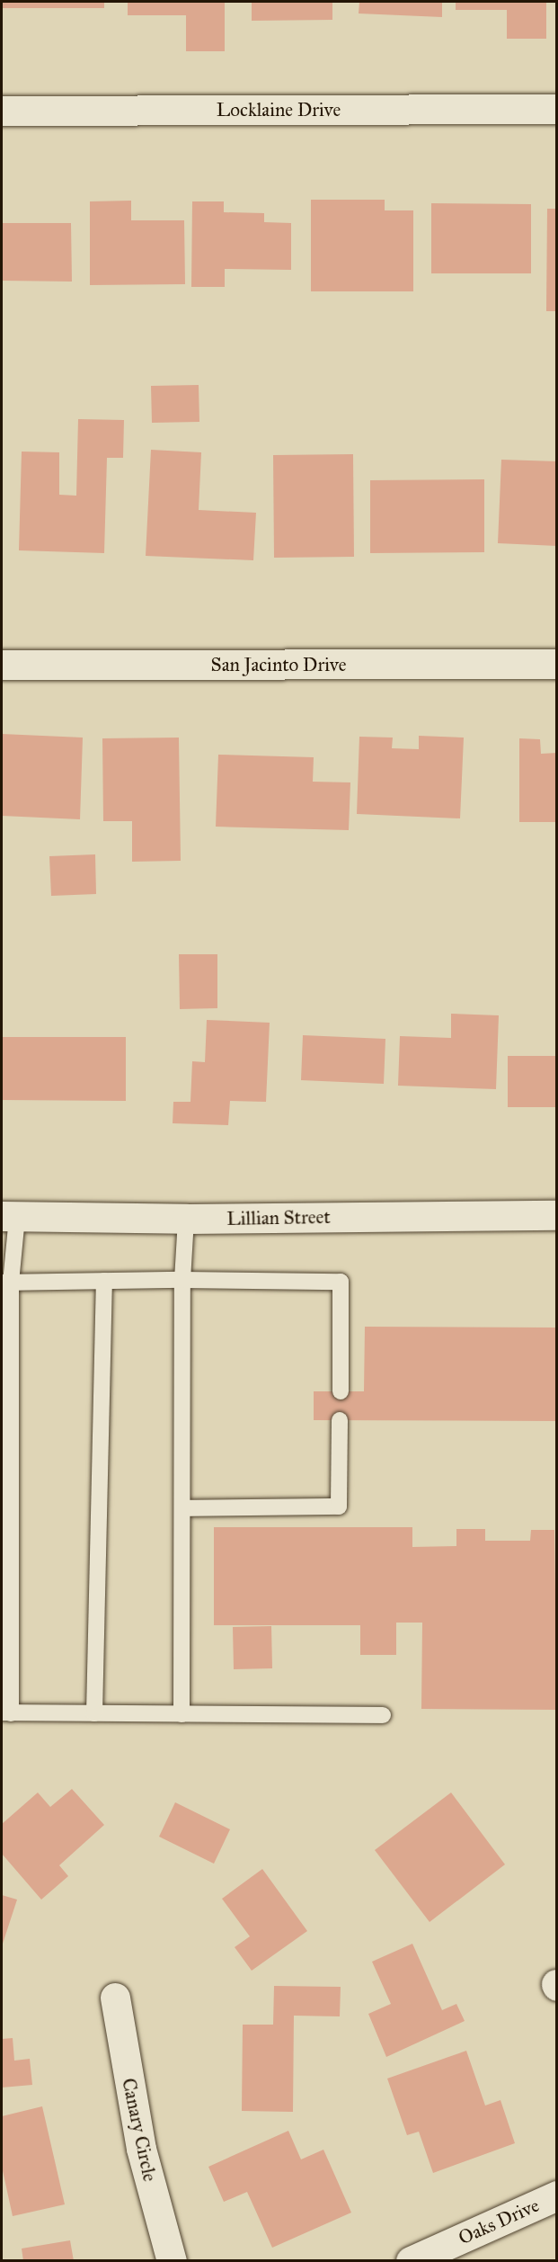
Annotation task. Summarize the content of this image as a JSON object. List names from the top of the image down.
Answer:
{
  "streets": {
    "street": [
      "Locklaine Drive",
      "San Jacinto Drive",
      "Lillian Street",
      "Canary Circle",
      "Oaks Drive"
    ]
  }
}
